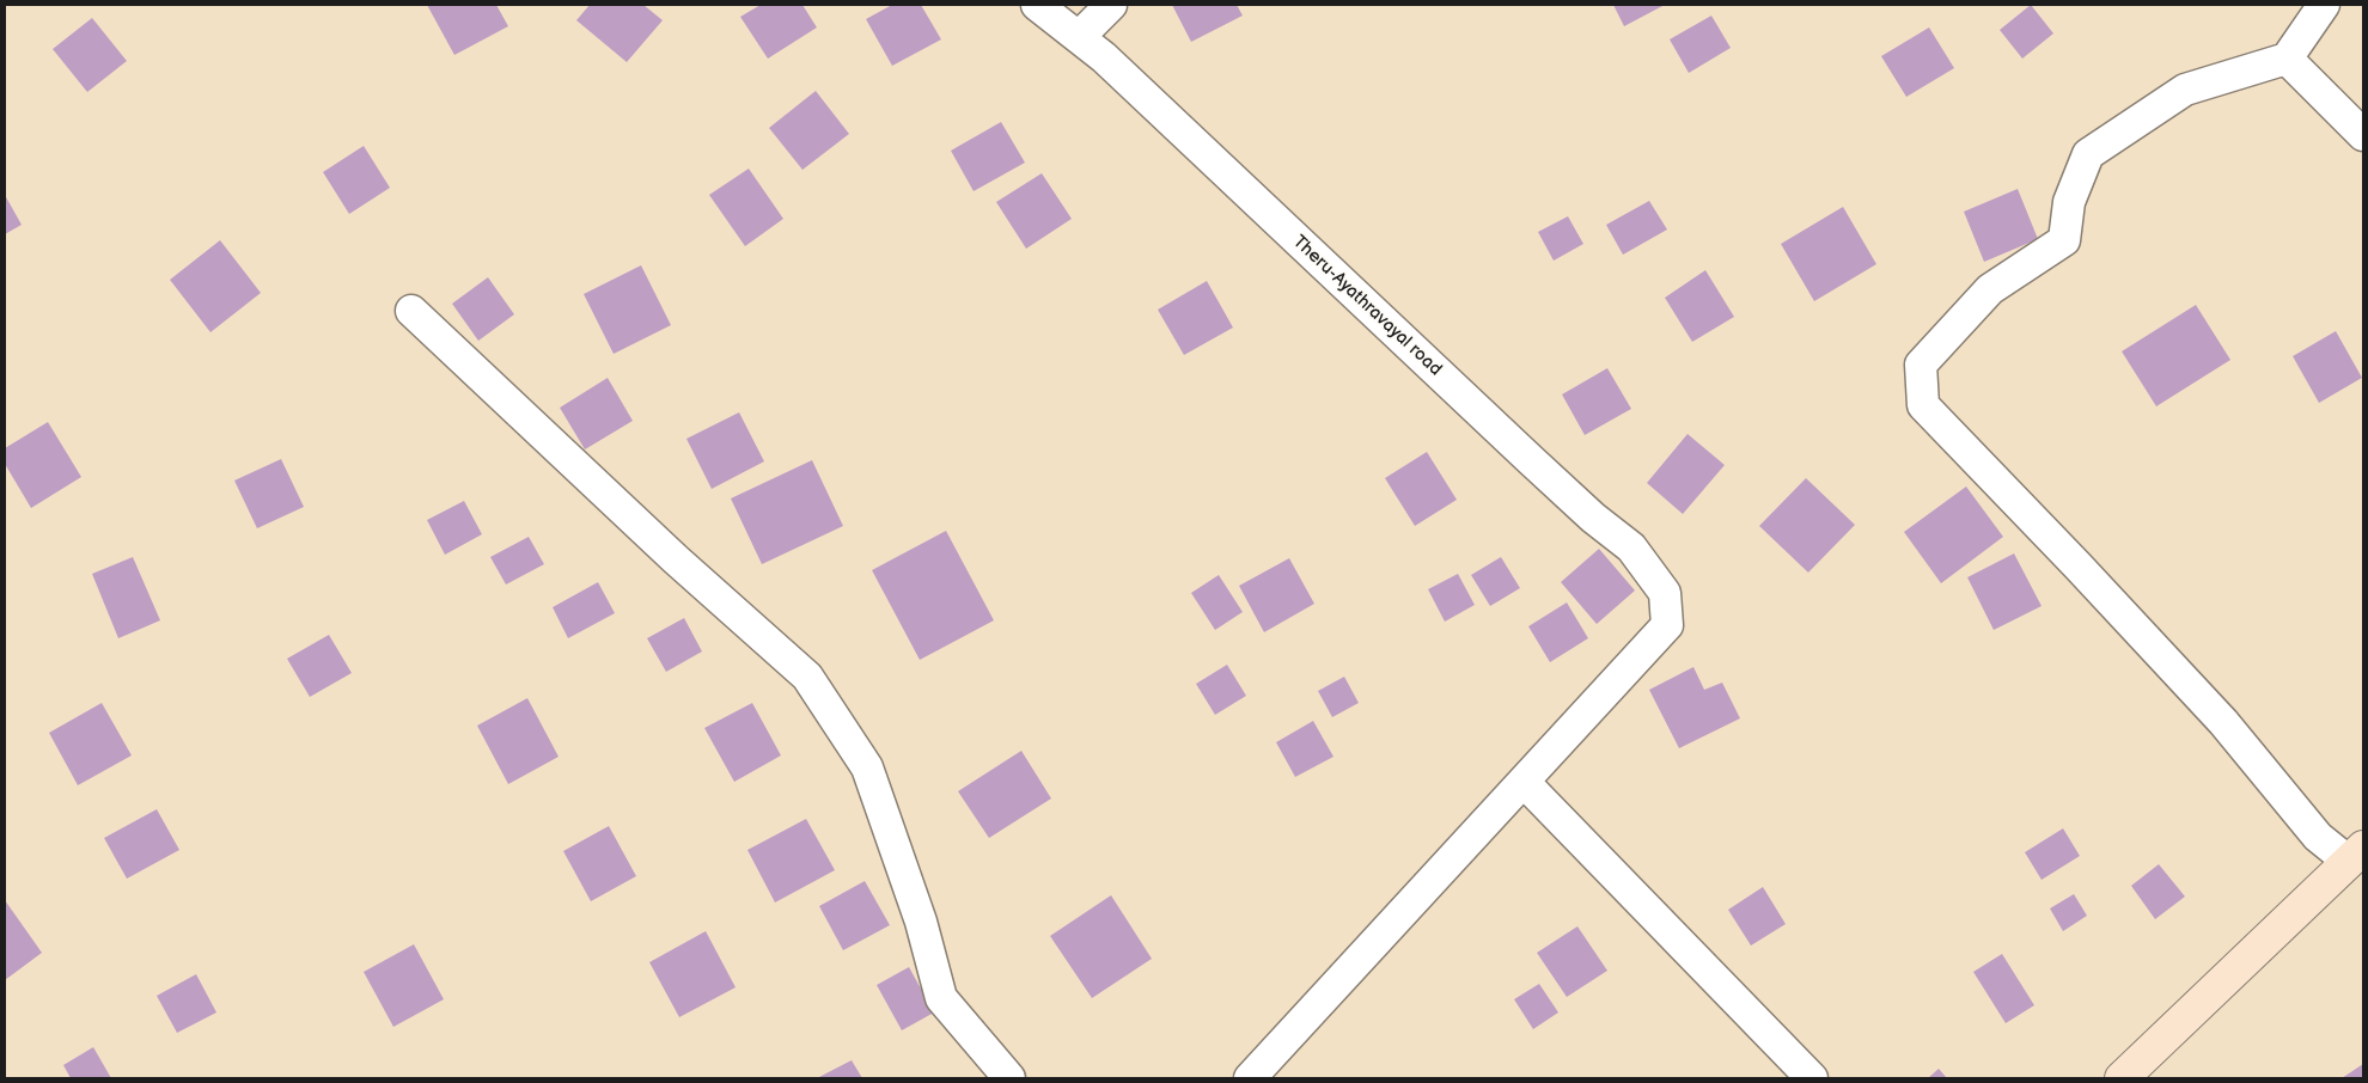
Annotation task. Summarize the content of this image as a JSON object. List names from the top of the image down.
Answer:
{
  "streets": {
    "street": ["Theru-Ayathravayal road"]
  }
}
